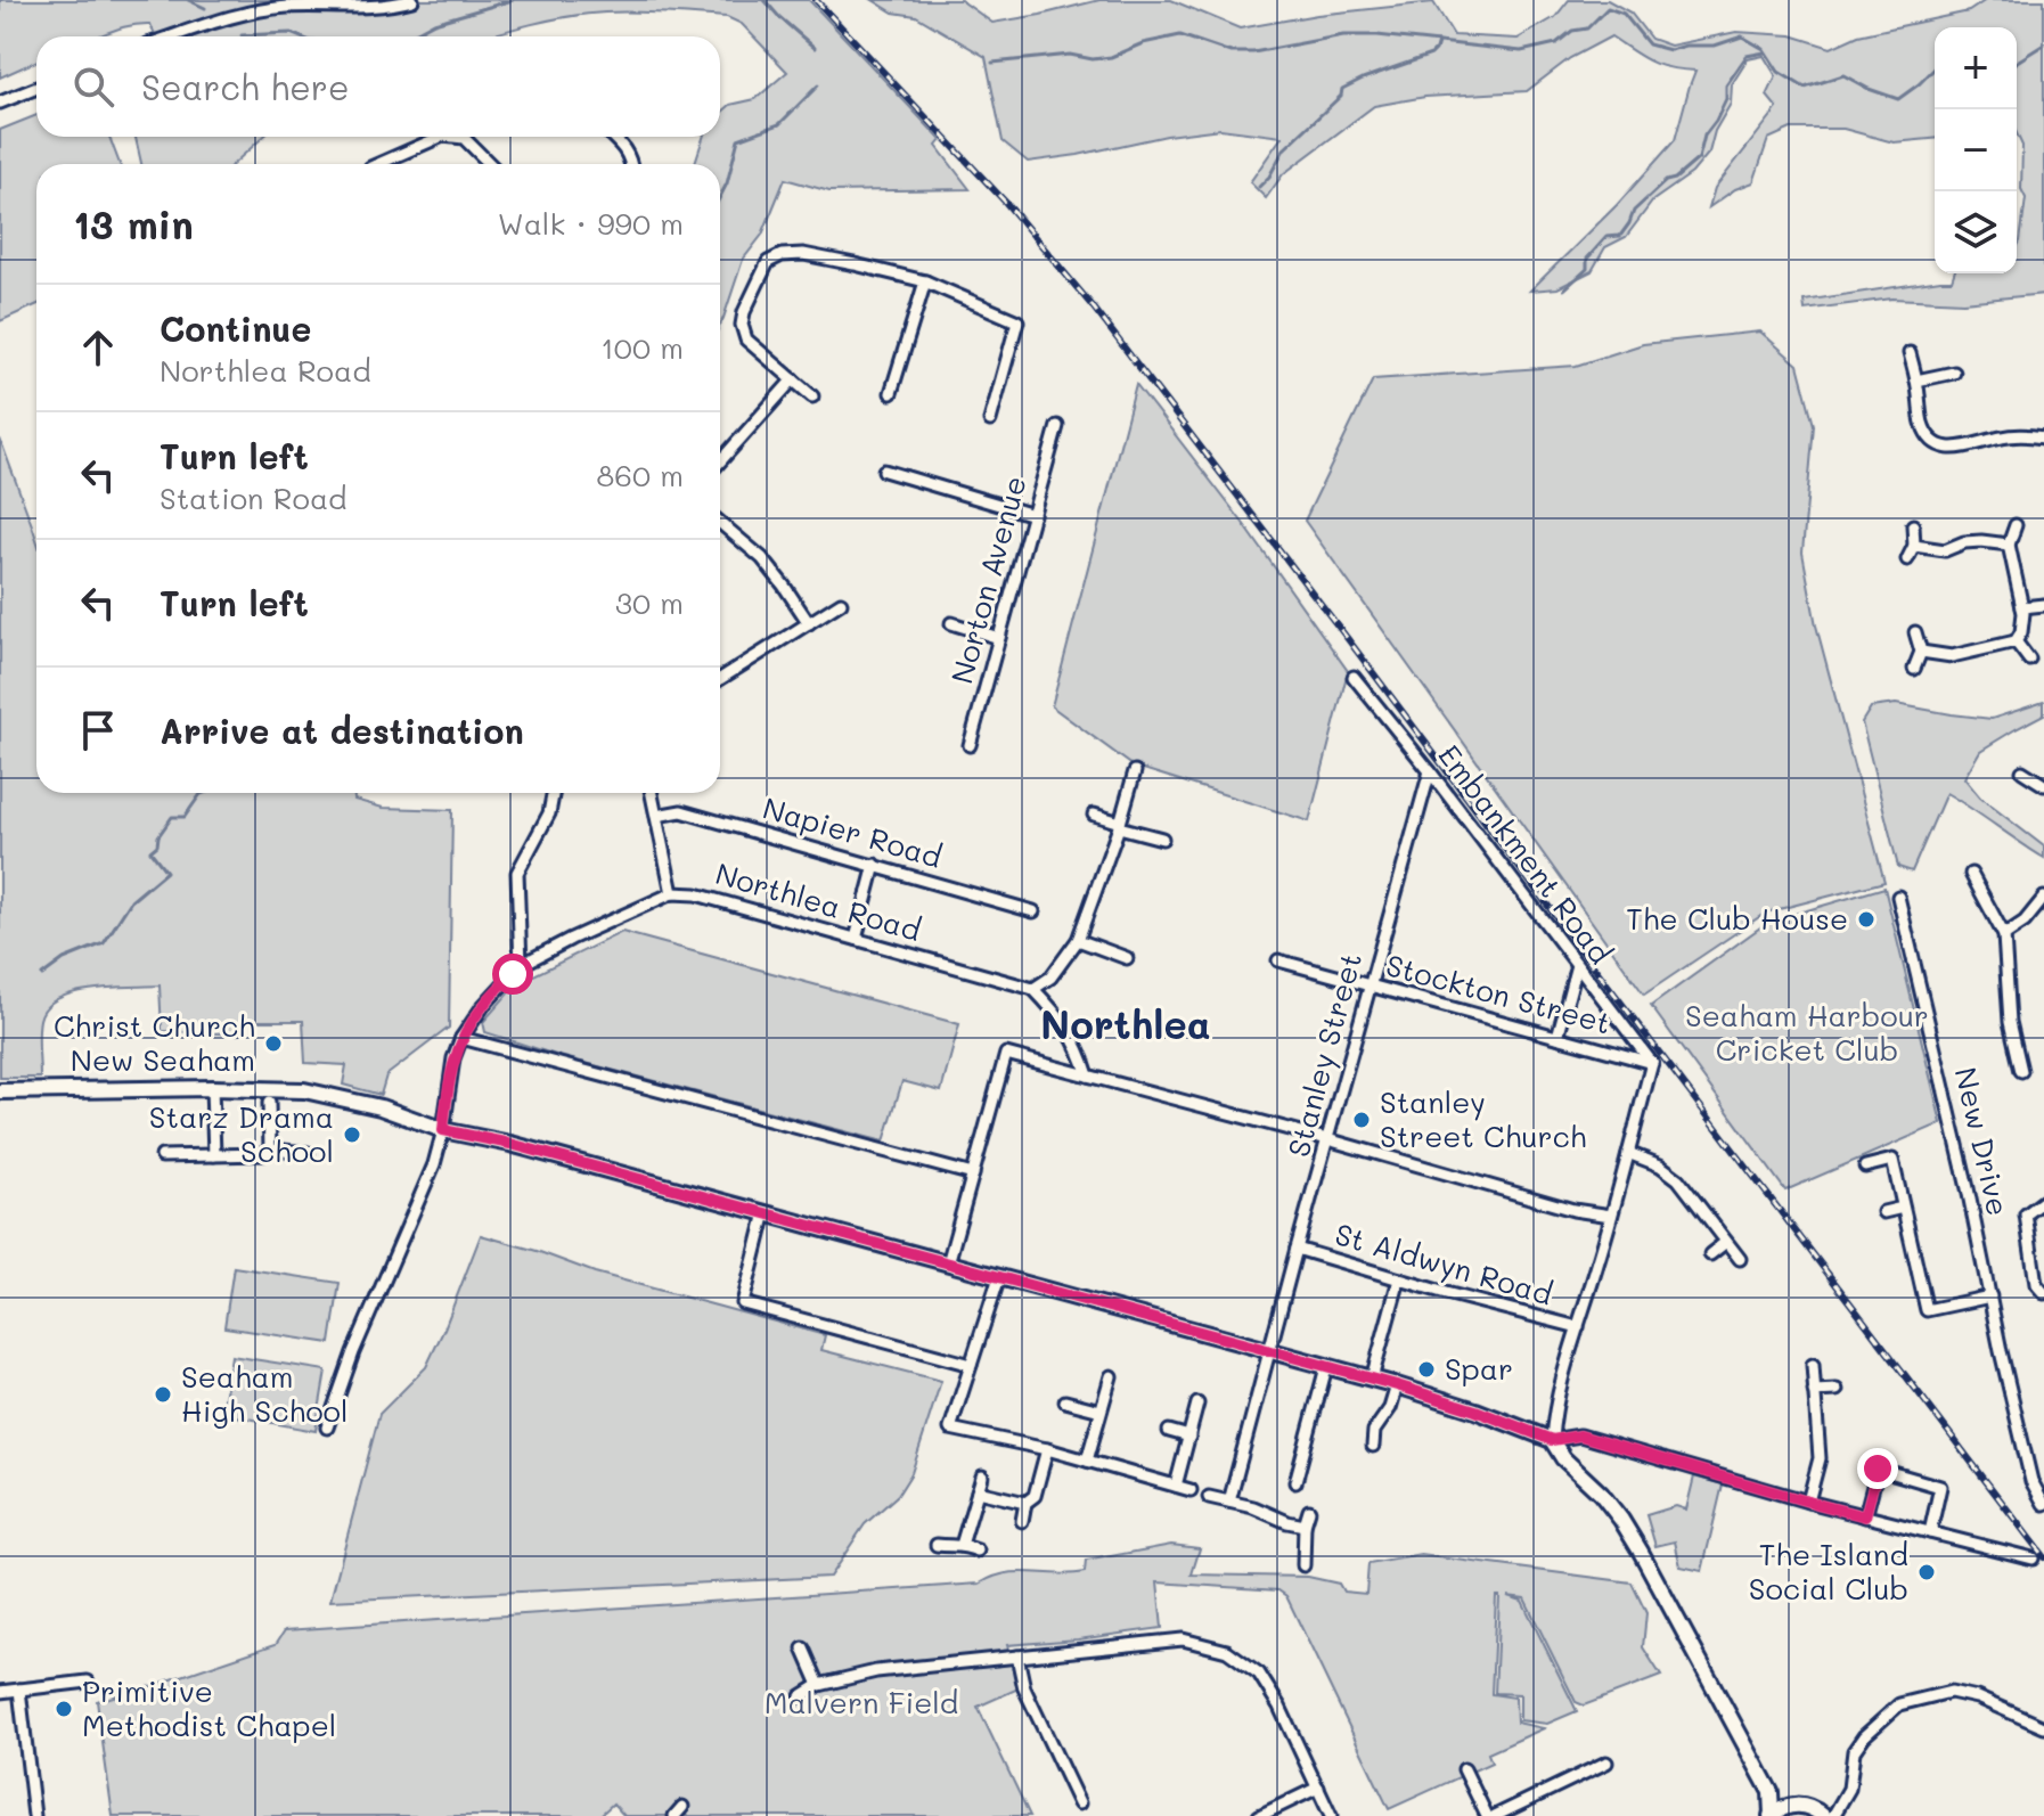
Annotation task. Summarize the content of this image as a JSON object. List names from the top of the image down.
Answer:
{
  "streets": {
    "street": [
      "Norton Avenue",
      "Napier Road",
      "Embankment Road",
      "Northlea Road",
      "Stockton Street",
      "Stanley Street",
      "New Drive",
      "St Aldwyn Road"
    ]
  },
  "crossings": [
    ["Embankment Road", "Stockton Street"],
    ["Embankment Road", "Stanley Street"],
    ["Stockton Street", "Stanley Street"],
    ["Stanley Street", "St Aldwyn Road"]
  ],
  "districts": ["Northlea"],
  "parks": ["Seaham Harbour Cricket Club", "Malvern Field"],
  "places": [
    "The Club House",
    "Christ Church New Seaham",
    "Stanley Street Church",
    "Starz Drama School",
    "Spar",
    "Seaham High School",
    "The Island Social Club",
    "Primitive Methodist Chapel"
  ],
  "page": {
    "map_buttons": ["+", "−"],
    "search": "Search here",
    "heading": ["13 min", "Walk · 990 m"],
    "list": [
      ["Continue", "Northlea Road", "100 m"],
      ["Turn left", "Station Road", "860 m"],
      ["Turn left", "30 m"],
      "Arrive at destination"
    ]
  }
}
